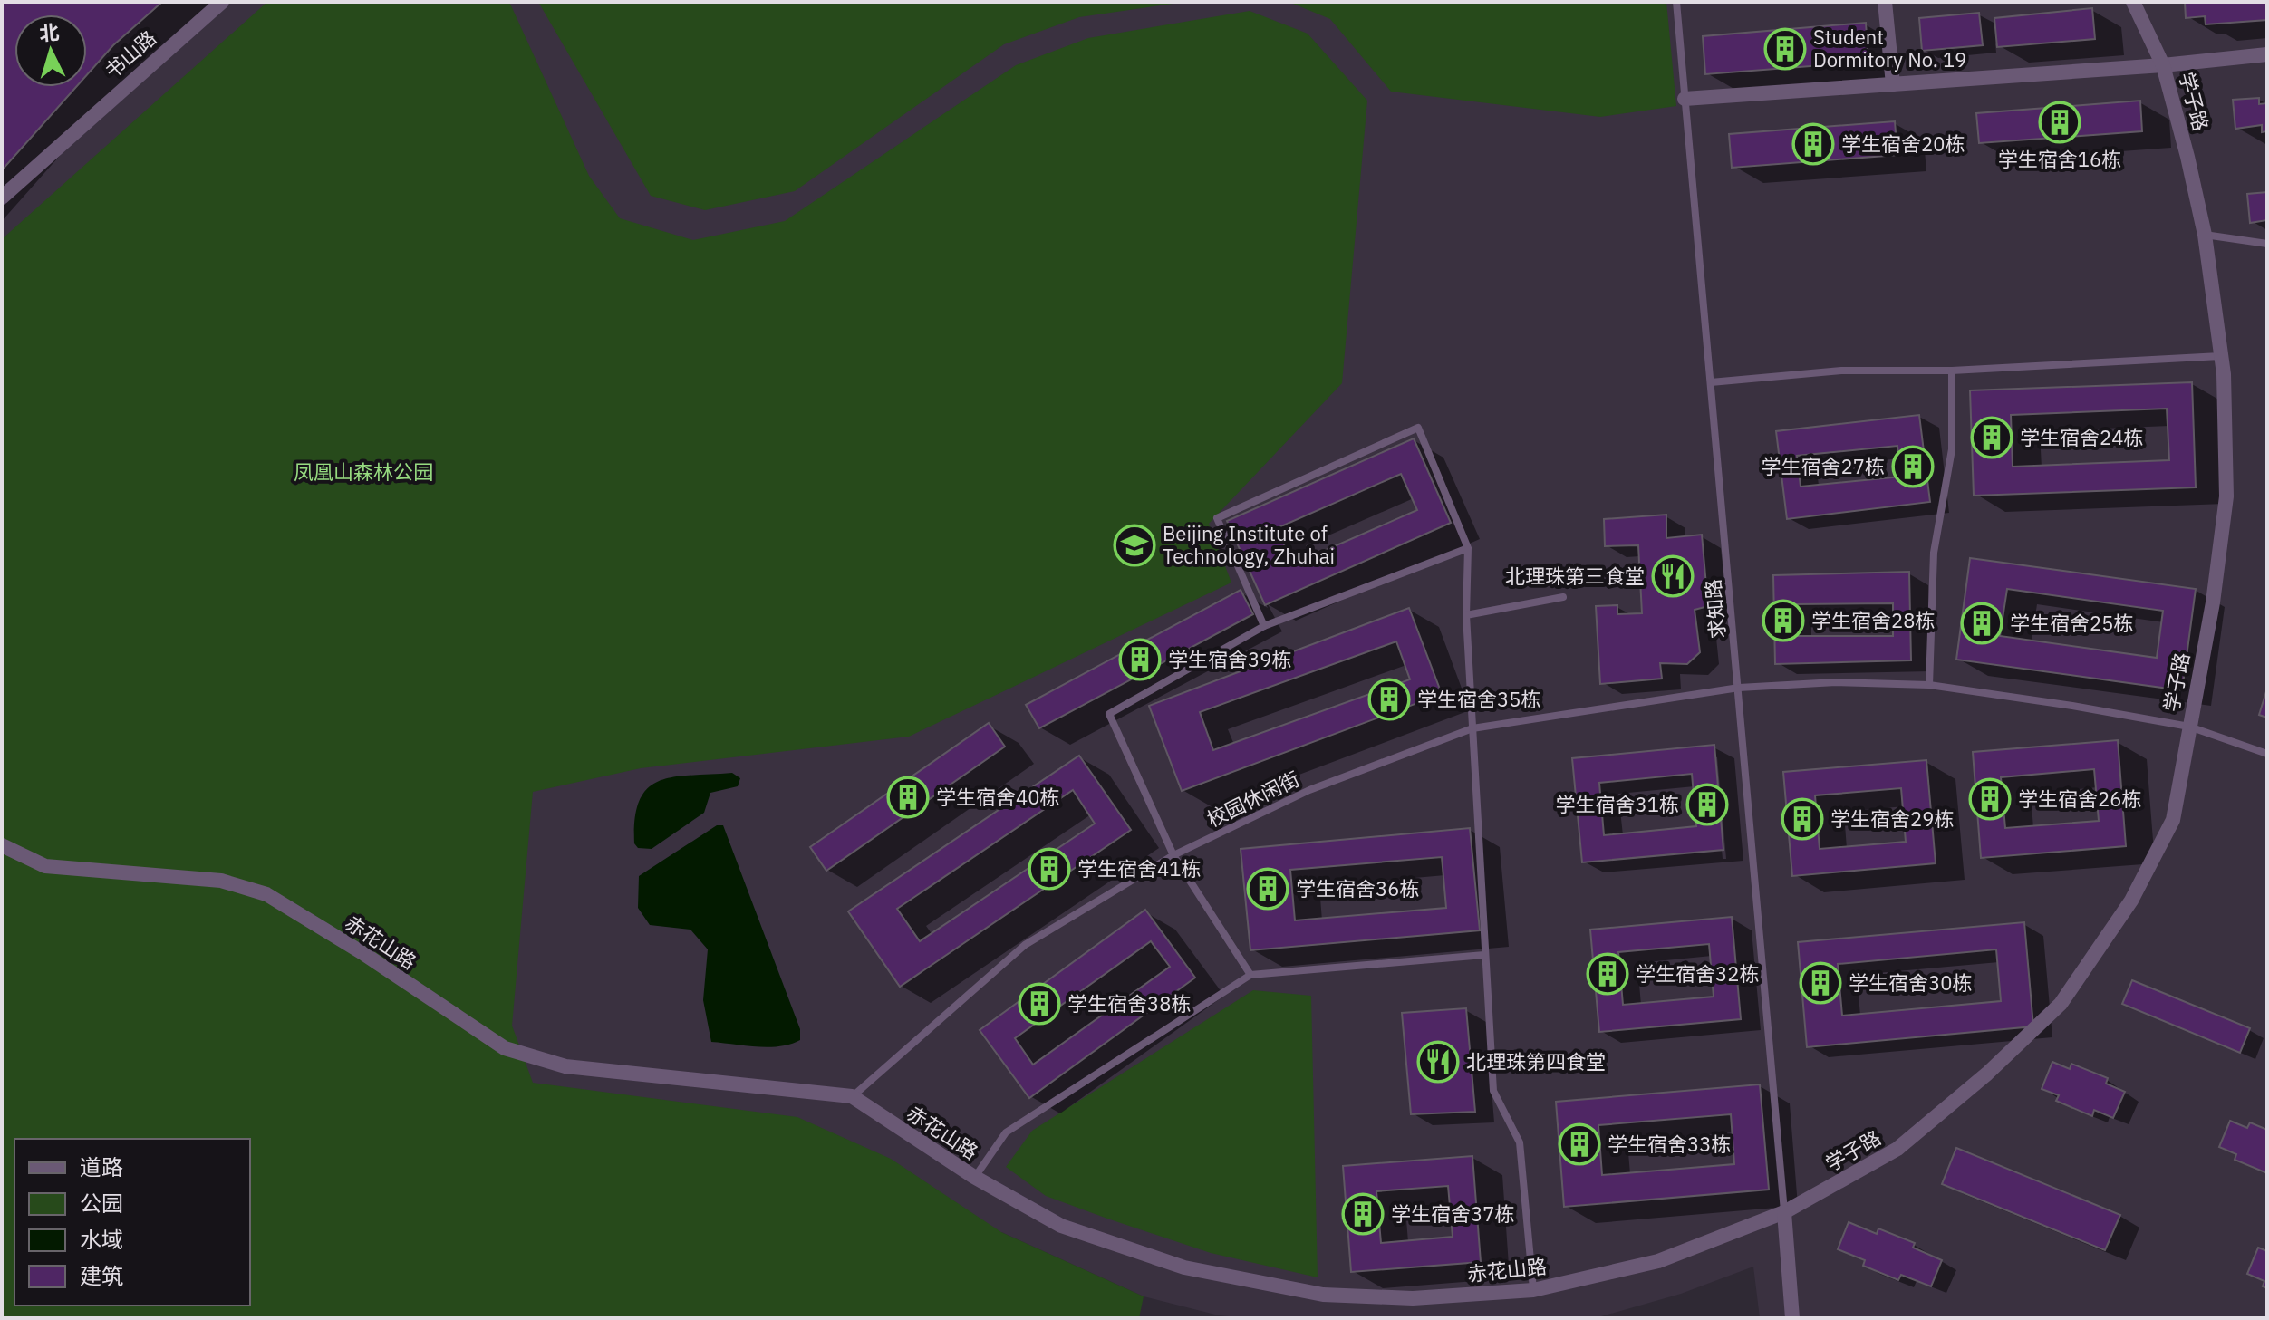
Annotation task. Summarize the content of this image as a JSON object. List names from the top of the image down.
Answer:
{
  "streets": {
    "street": ["书山路", "学子路", "赤花山路"],
    "lane": ["求知路", "校园休闲街"]
  },
  "crossings": [
    ["学子路", "求知路"],
    ["学子路", "校园休闲街"],
    ["学子路", "赤花山路"],
    ["求知路", "校园休闲街"],
    ["求知路", "赤花山路"],
    ["校园休闲街", "赤花山路"]
  ],
  "parks": ["凤凰山森林公园"],
  "places": {
    "building": [
      "Student Dormitory No. 19",
      "学生宿舍16栋",
      "学生宿舍20栋",
      "学生宿舍24栋",
      "学生宿舍27栋",
      "学生宿舍28栋",
      "学生宿舍25栋",
      "学生宿舍39栋",
      "学生宿舍35栋",
      "学生宿舍40栋",
      "学生宿舍26栋",
      "学生宿舍31栋",
      "学生宿舍29栋",
      "学生宿舍41栋",
      "学生宿舍36栋",
      "学生宿舍32栋",
      "学生宿舍30栋",
      "学生宿舍38栋",
      "学生宿舍33栋",
      "学生宿舍37栋"
    ],
    "school or university": ["Beijing Institute of Technology, Zhuhai"],
    "restaurant": ["北理珠第三食堂", "北理珠第四食堂"]
  },
  "legend": [
    "道路",
    "公园",
    "水域",
    "建筑"
  ],
  "north": "top"
}
